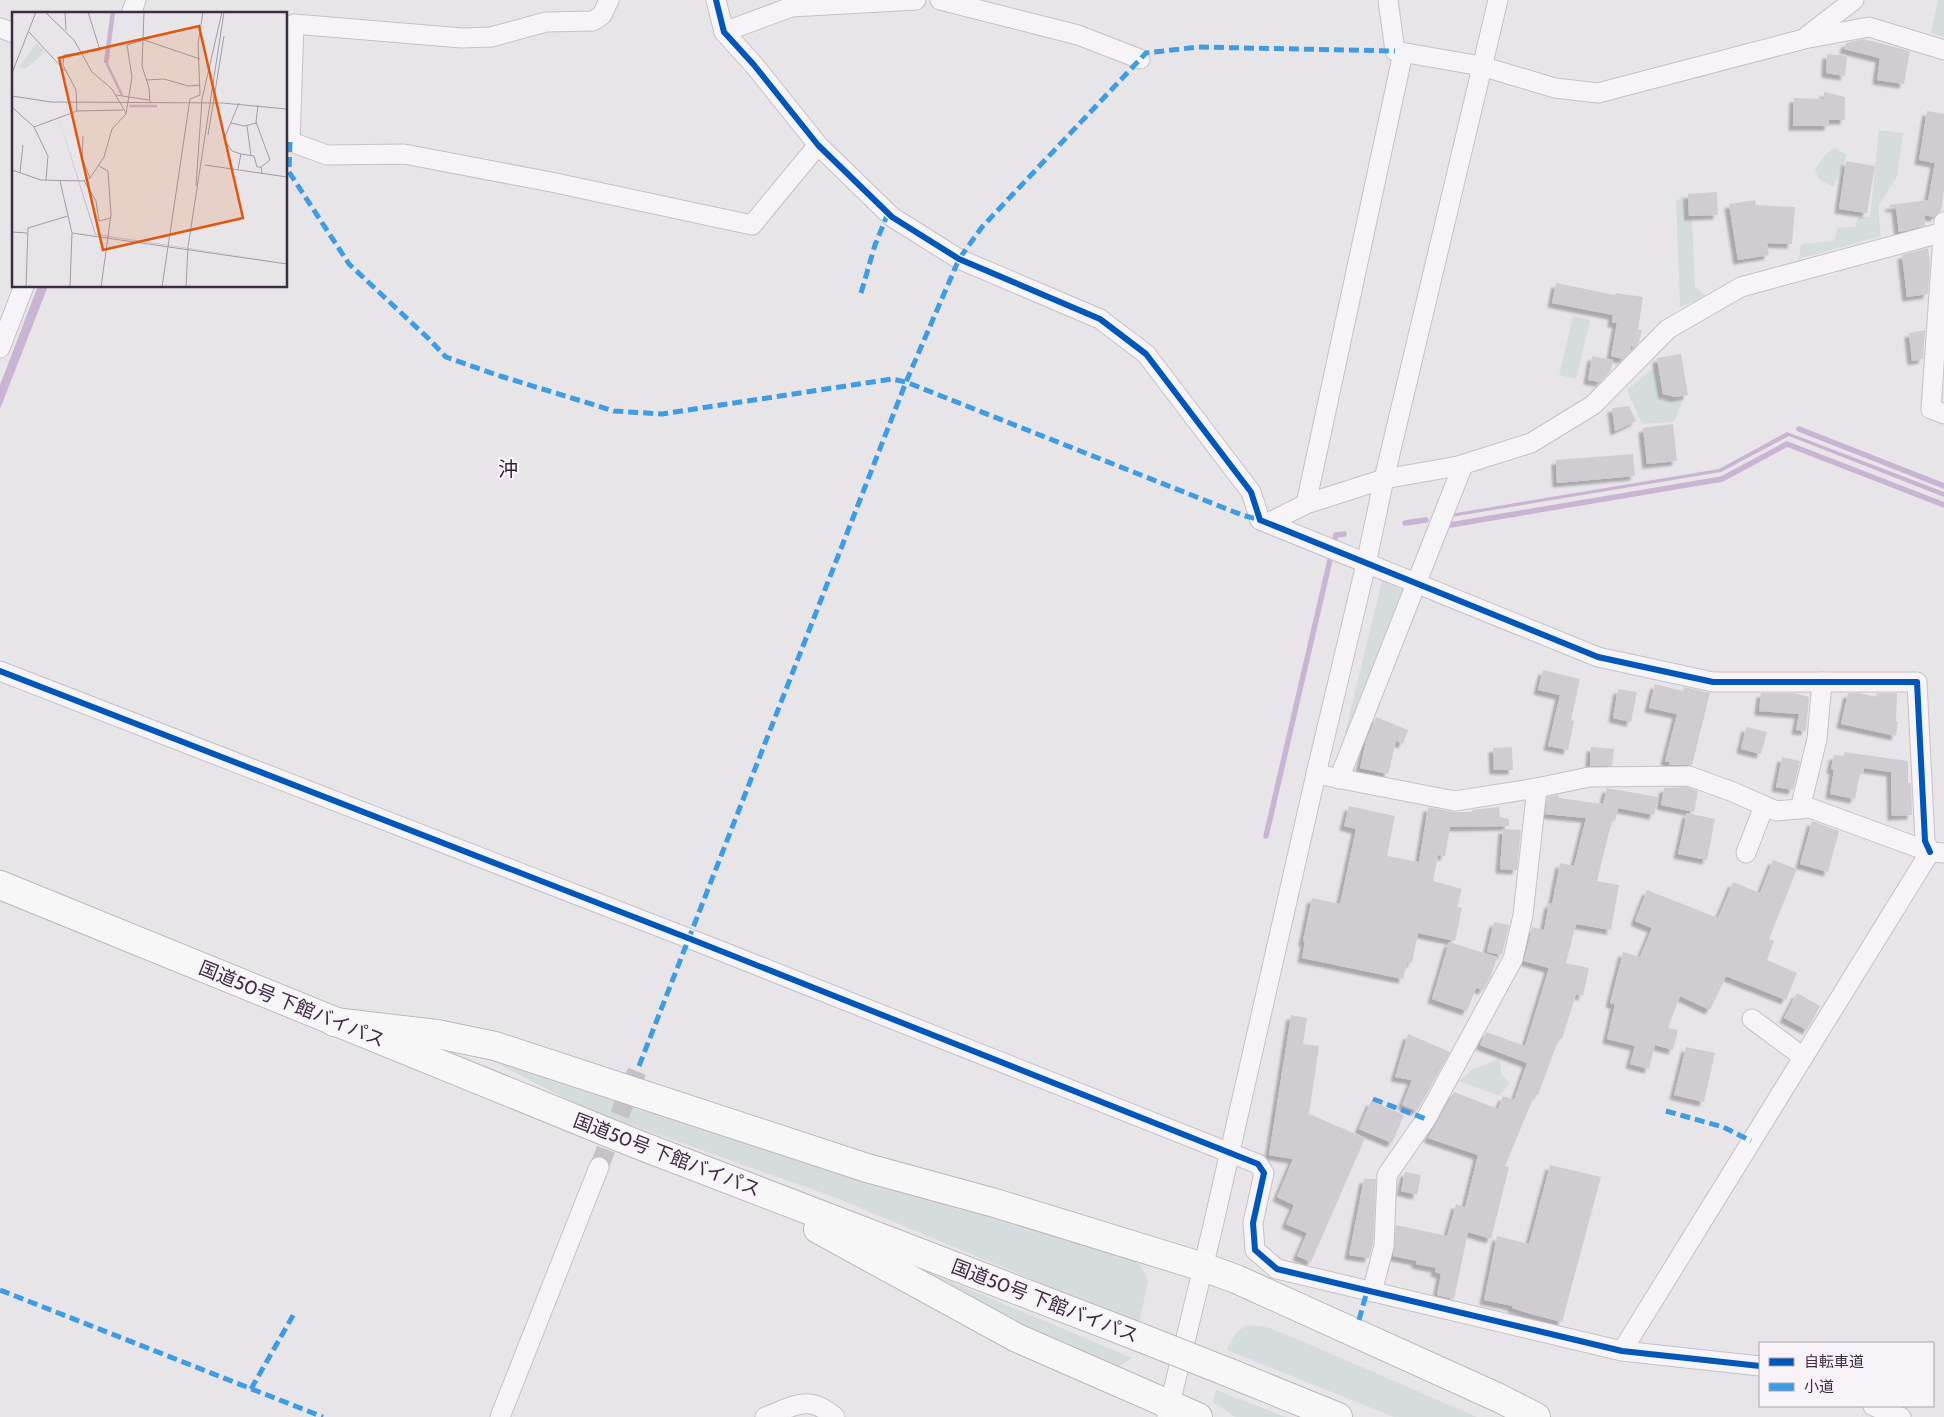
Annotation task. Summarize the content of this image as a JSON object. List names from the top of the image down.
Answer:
{
  "streets": {
    "highway": ["国道50号 下館バイパス"]
  },
  "districts": ["沖"],
  "legend": ["自転車道", "小道"]
}
